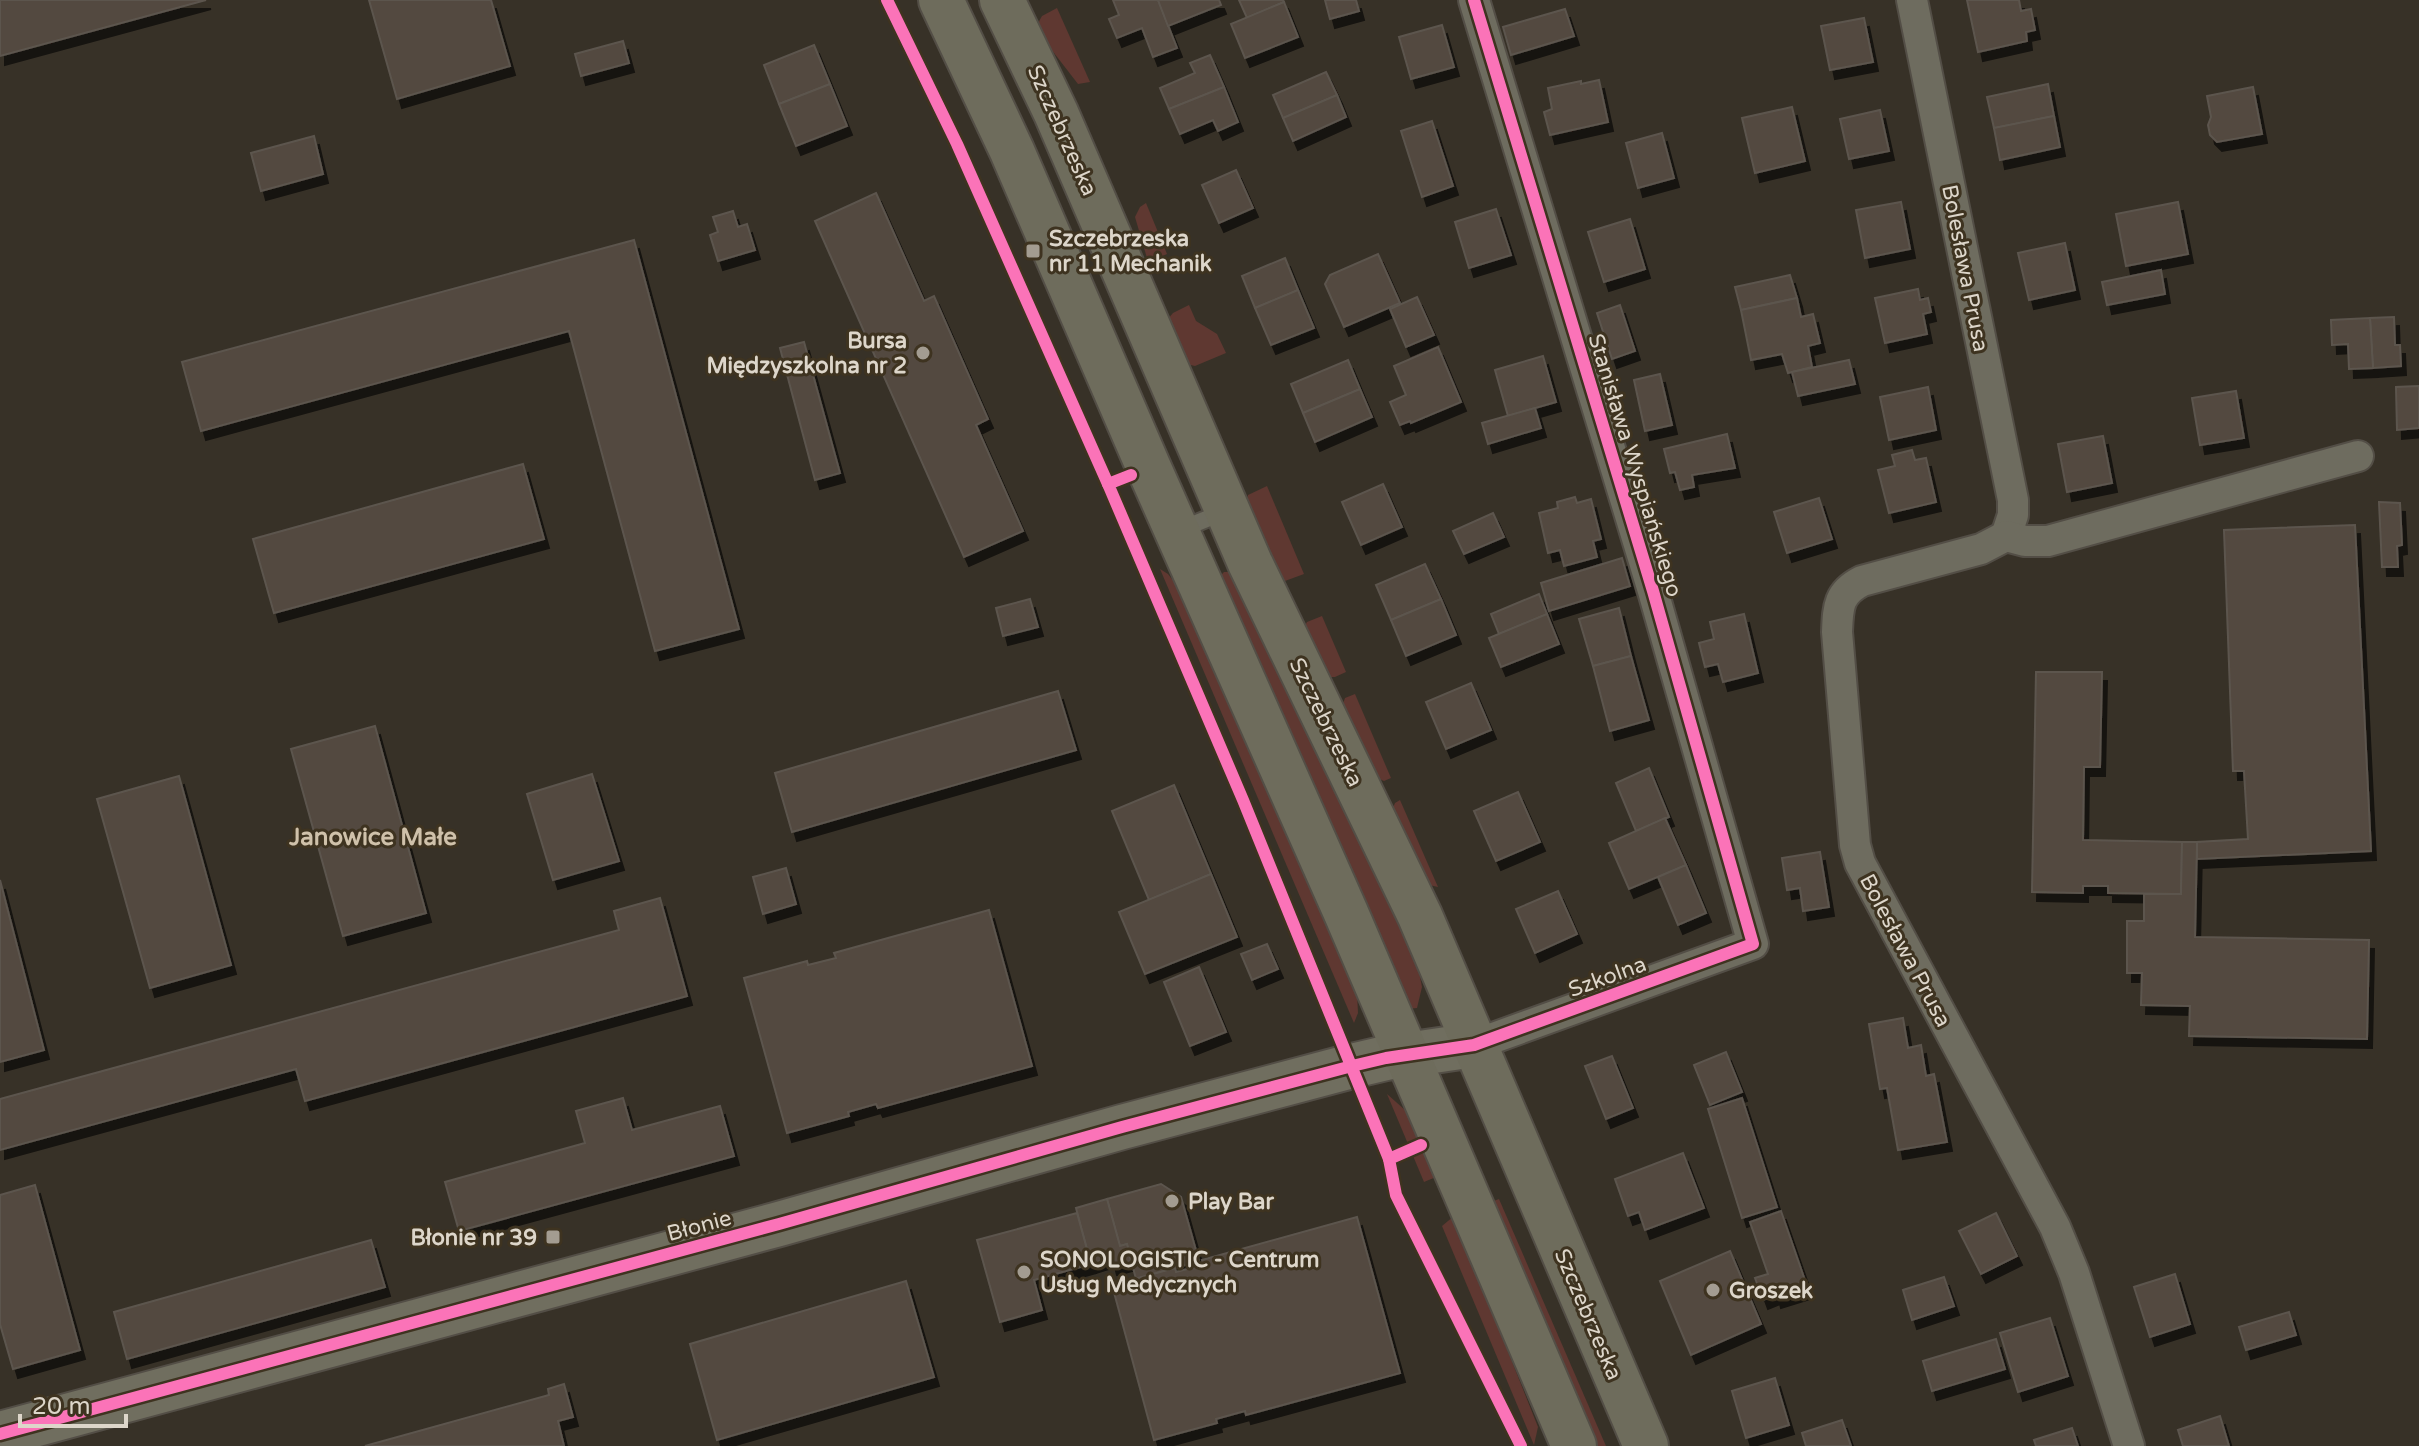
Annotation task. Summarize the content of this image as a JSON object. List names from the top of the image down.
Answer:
{
  "streets": {
    "main road": ["Szczebrzeska"],
    "street": [
      "Bolesława Prusa",
      "Stanisława Wyspiańskiego",
      "Szkolna",
      "Błonie"
    ]
  },
  "crossings": [
    ["Szczebrzeska", "Szkolna"],
    ["Szczebrzeska", "Błonie"],
    ["Stanisława Wyspiańskiego", "Szkolna"],
    ["Szkolna", "Błonie"]
  ],
  "districts": ["Janowice Małe"],
  "places": {
    "transit": ["Szczebrzeska nr 11 Mechanik", "Błonie nr 39"],
    "other": [
      "Bursa Międzyszkolna nr 2",
      "Play Bar",
      "SONOLOGISTIC - Centrum Usług Medycznych",
      "Groszek"
    ]
  },
  "scale_bar": "20 m"
}
